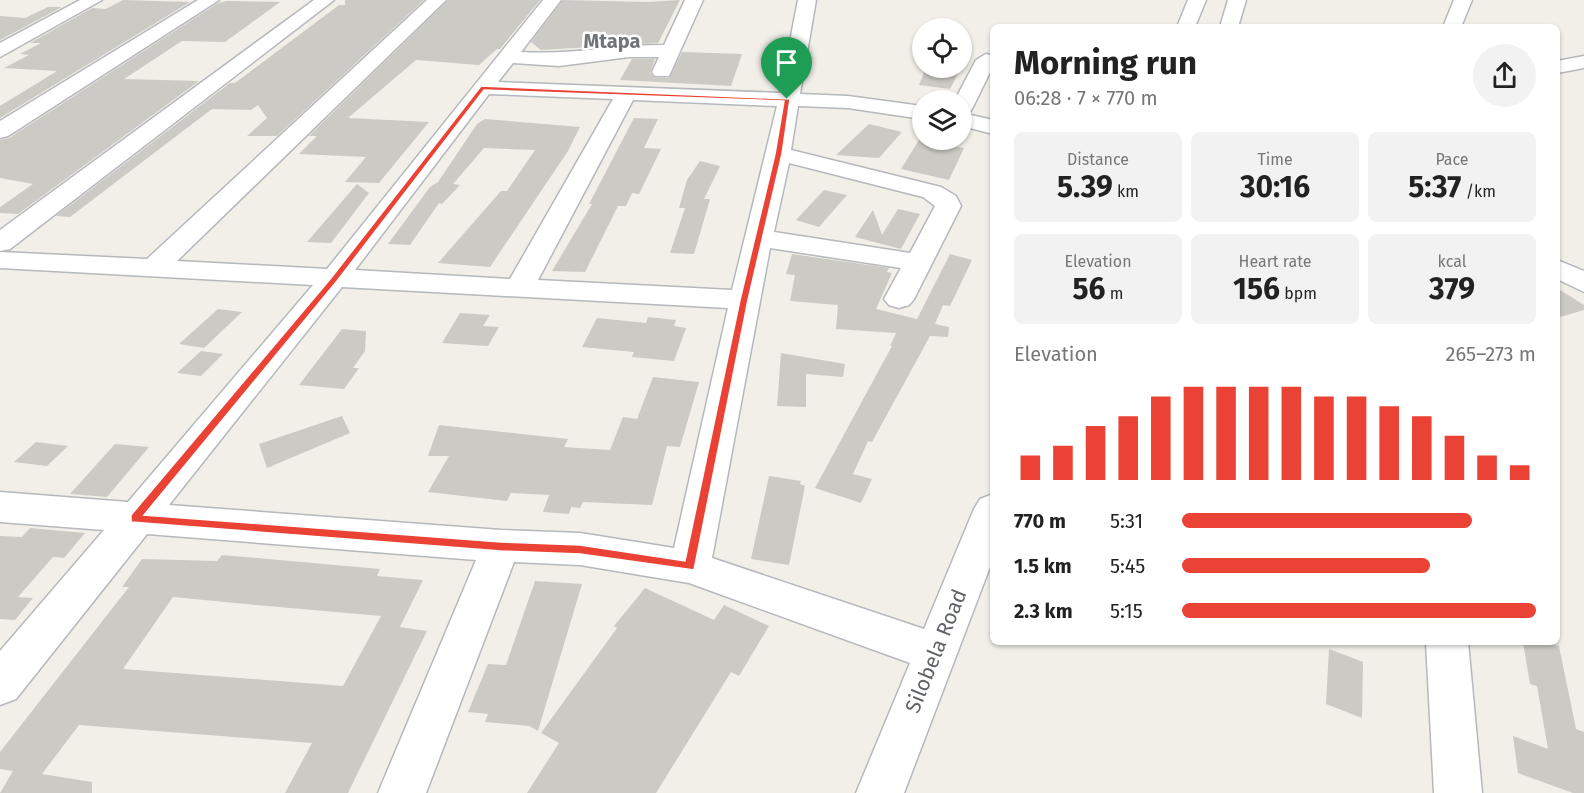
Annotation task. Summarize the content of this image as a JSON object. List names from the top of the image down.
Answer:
{
  "streets": {
    "street": ["Silobela Road"]
  },
  "districts": ["Mtapa"],
  "page": {
    "heading": ["Morning run", "06:28 · 7 × 770 m"],
    "stats": [
      ["Distance", "5.39 km"],
      ["Time", "30:16"],
      ["Pace", "5:37 /km"],
      ["Elevation", "56 m"],
      ["Heart rate", "156 bpm"],
      ["kcal", "379"]
    ],
    "chart": ["Elevation", "265–273 m"],
    "list": [
      {
        "name": "770 m",
        "note": "5:31"
      },
      {
        "name": "1.5 km",
        "note": "5:45"
      },
      {
        "name": "2.3 km",
        "note": "5:15"
      }
    ]
  }
}
